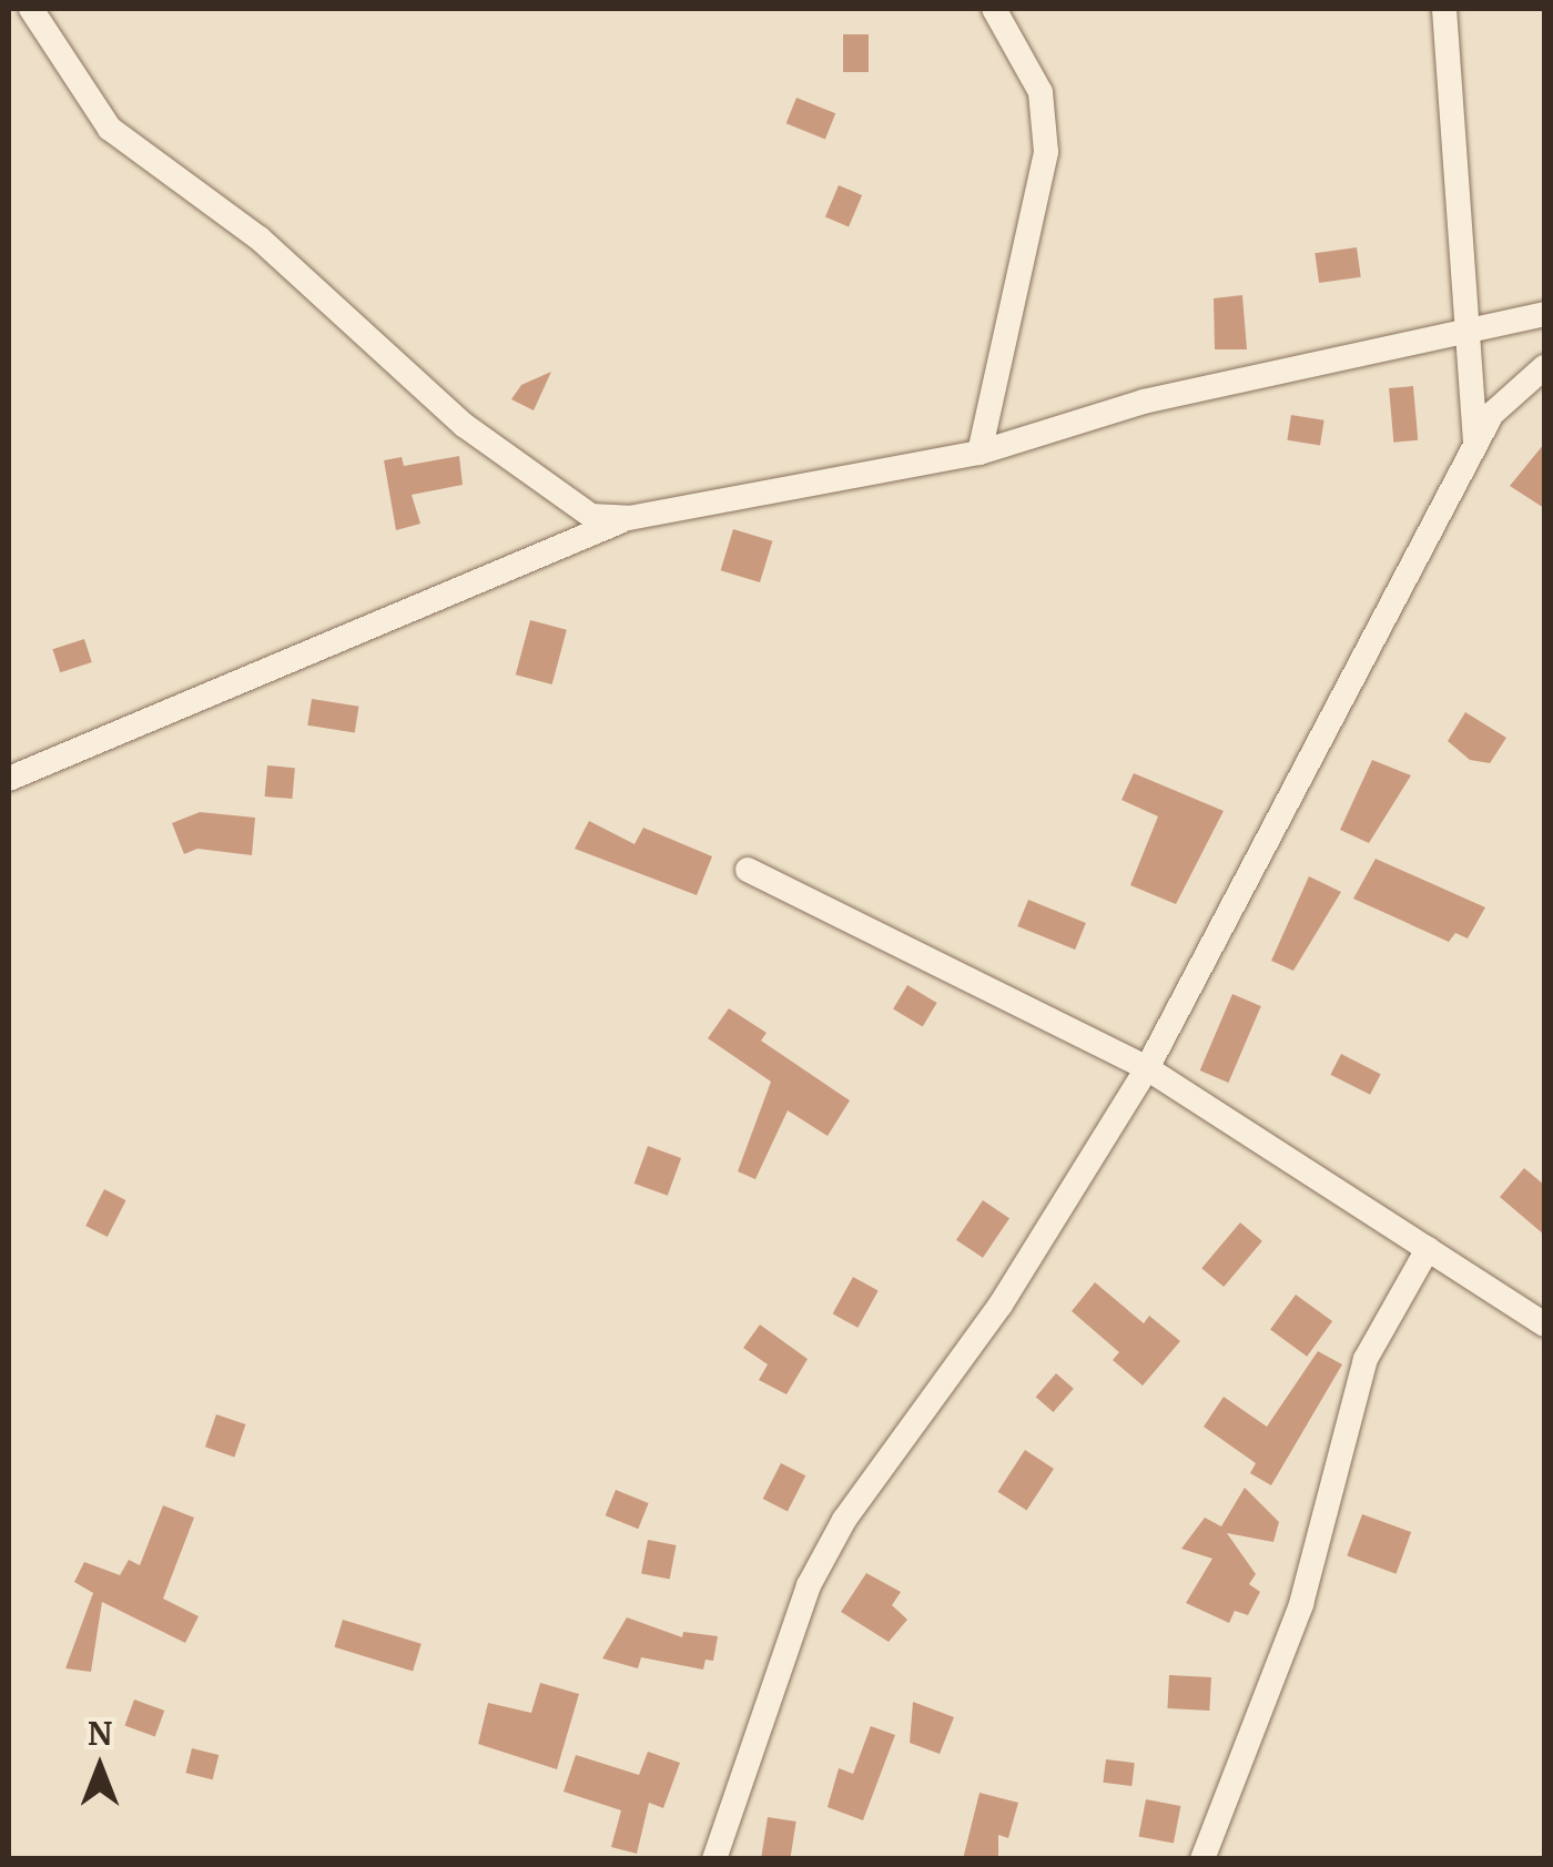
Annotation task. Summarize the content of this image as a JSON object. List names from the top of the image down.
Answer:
{
  "north": "top"
}
